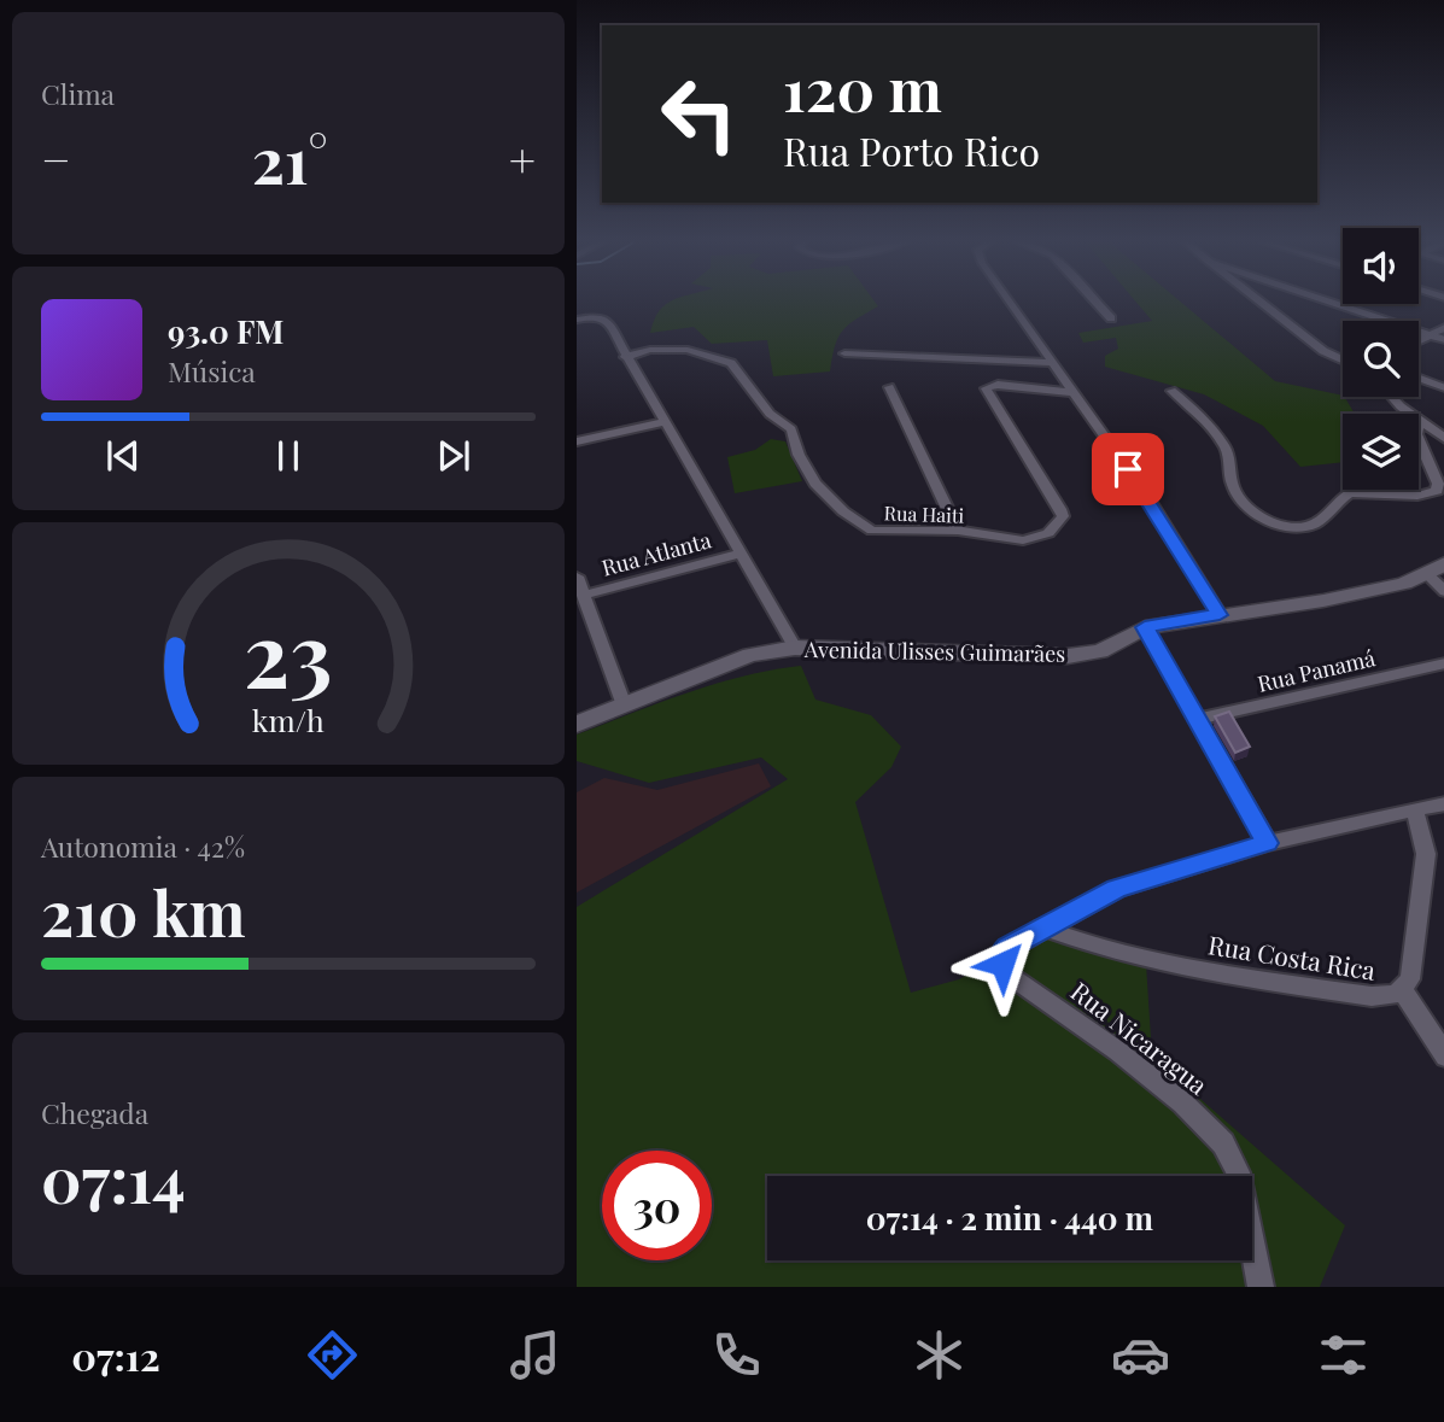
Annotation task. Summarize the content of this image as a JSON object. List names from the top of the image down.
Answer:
{
  "streets": {
    "main road": ["Avenida Ulisses Guimarães"],
    "street": [
      "Rua Haiti",
      "Rua Atlanta",
      "Rua Panamá",
      "Rua Costa Rica",
      "Rua Nicaragua"
    ]
  },
  "crossings": [
    ["Rua Costa Rica", "Rua Nicaragua"]
  ],
  "page": {
    "tile": [
      "Clima",
      ["Autonomia · 42%", "210 km"],
      ["Chegada", "07:14"]
    ],
    "turn": ["120 m", "Rua Porto Rico"],
    "heat": ["−", "21°", "+"],
    "song": ["93.0 FM", "Música"],
    "limit": "30",
    "trip": "07:14 · 2 min · 440 m",
    "tabs": "07:12",
    "gauge": ["23", "km/h"]
  }
}
